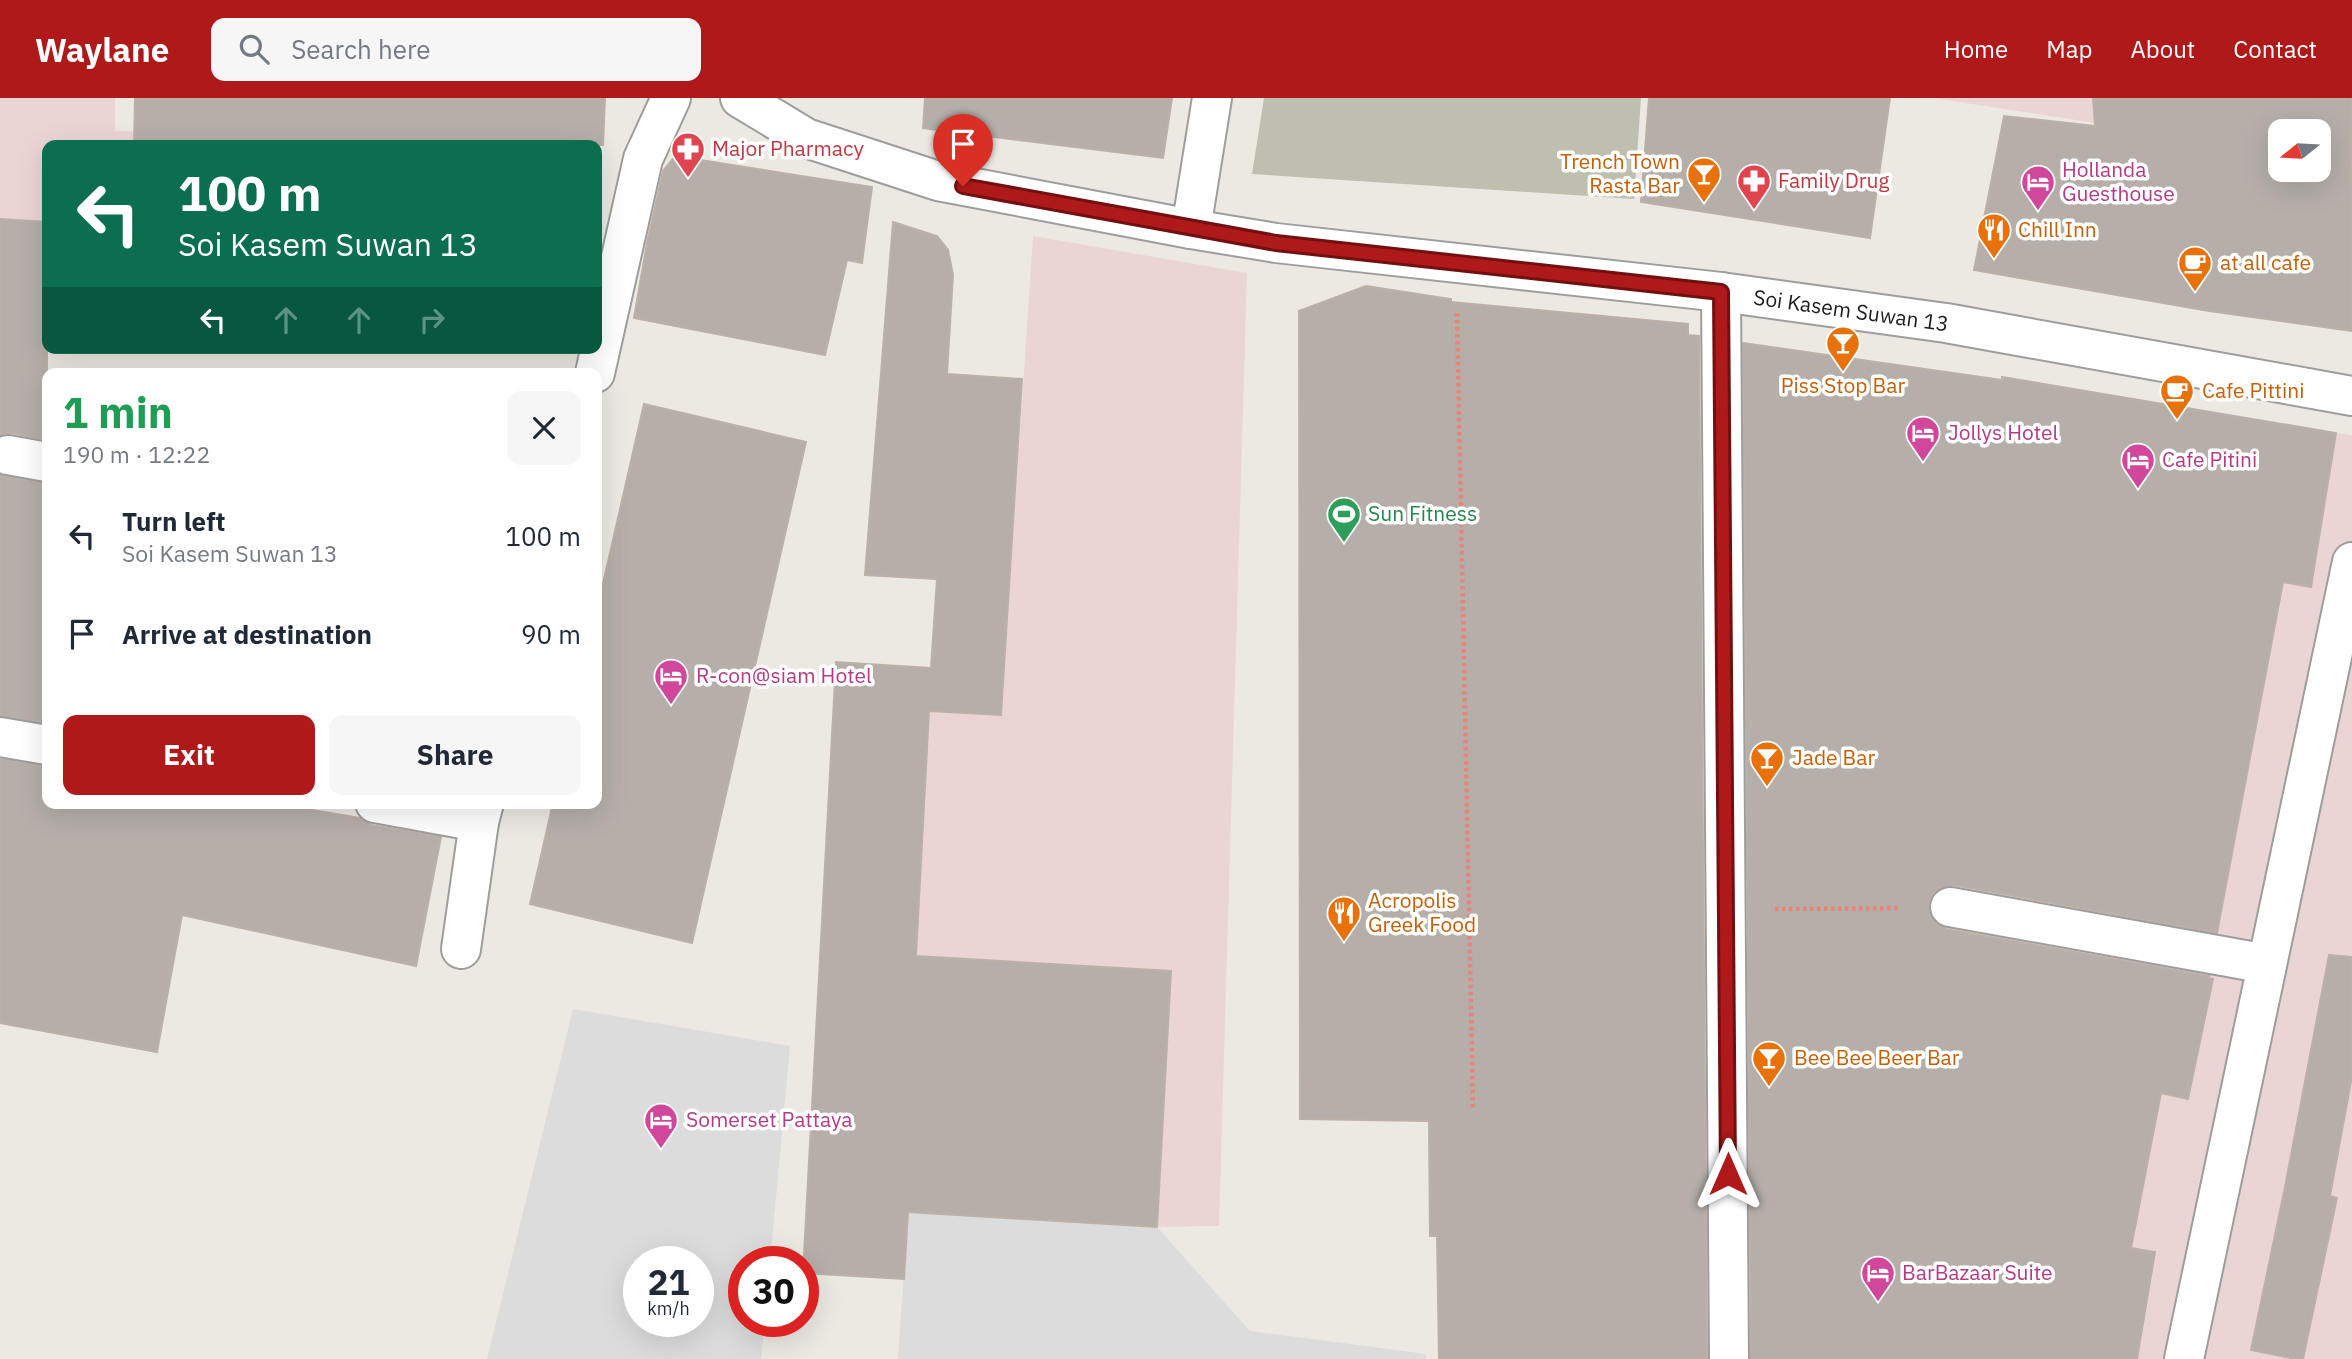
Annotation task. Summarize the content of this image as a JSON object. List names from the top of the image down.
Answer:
{
  "streets": {
    "street": ["Soi Kasem Suwan 13"]
  },
  "places": {
    "pharmacy": ["Major Pharmacy", "Family Drug"],
    "bar": [
      "Trench Town Rasta Bar",
      "Piss Stop Bar",
      "Jade Bar",
      "Bee Bee Beer Bar"
    ],
    "hotel": [
      "Hollanda Guesthouse",
      "Jollys Hotel",
      "Cafe Pitini",
      "R-con@siam Hotel",
      "Somerset Pattaya",
      "BarBazaar Suite"
    ],
    "restaurant": ["Chill Inn", "Acropolis Greek Food"],
    "cafe": ["at all cafe", "Cafe Pittini"],
    "sports": ["Sun Fitness"]
  },
  "north": "left",
  "page": {
    "header": "Waylane",
    "search": "Search here",
    "nav": [
      "Home",
      "Map",
      "About",
      "Contact"
    ],
    "turn": ["100 m", "Soi Kasem Suwan 13"],
    "heading": ["1 min", "190 m · 12:22"],
    "list": [
      {
        "name": "Turn left",
        "note": "Soi Kasem Suwan 13",
        "value": "100 m"
      },
      {
        "name": "Arrive at destination",
        "value": "90 m"
      }
    ],
    "buttons": ["Exit", "Share"],
    "speed": "21 km/h",
    "limit": "30"
  }
}
